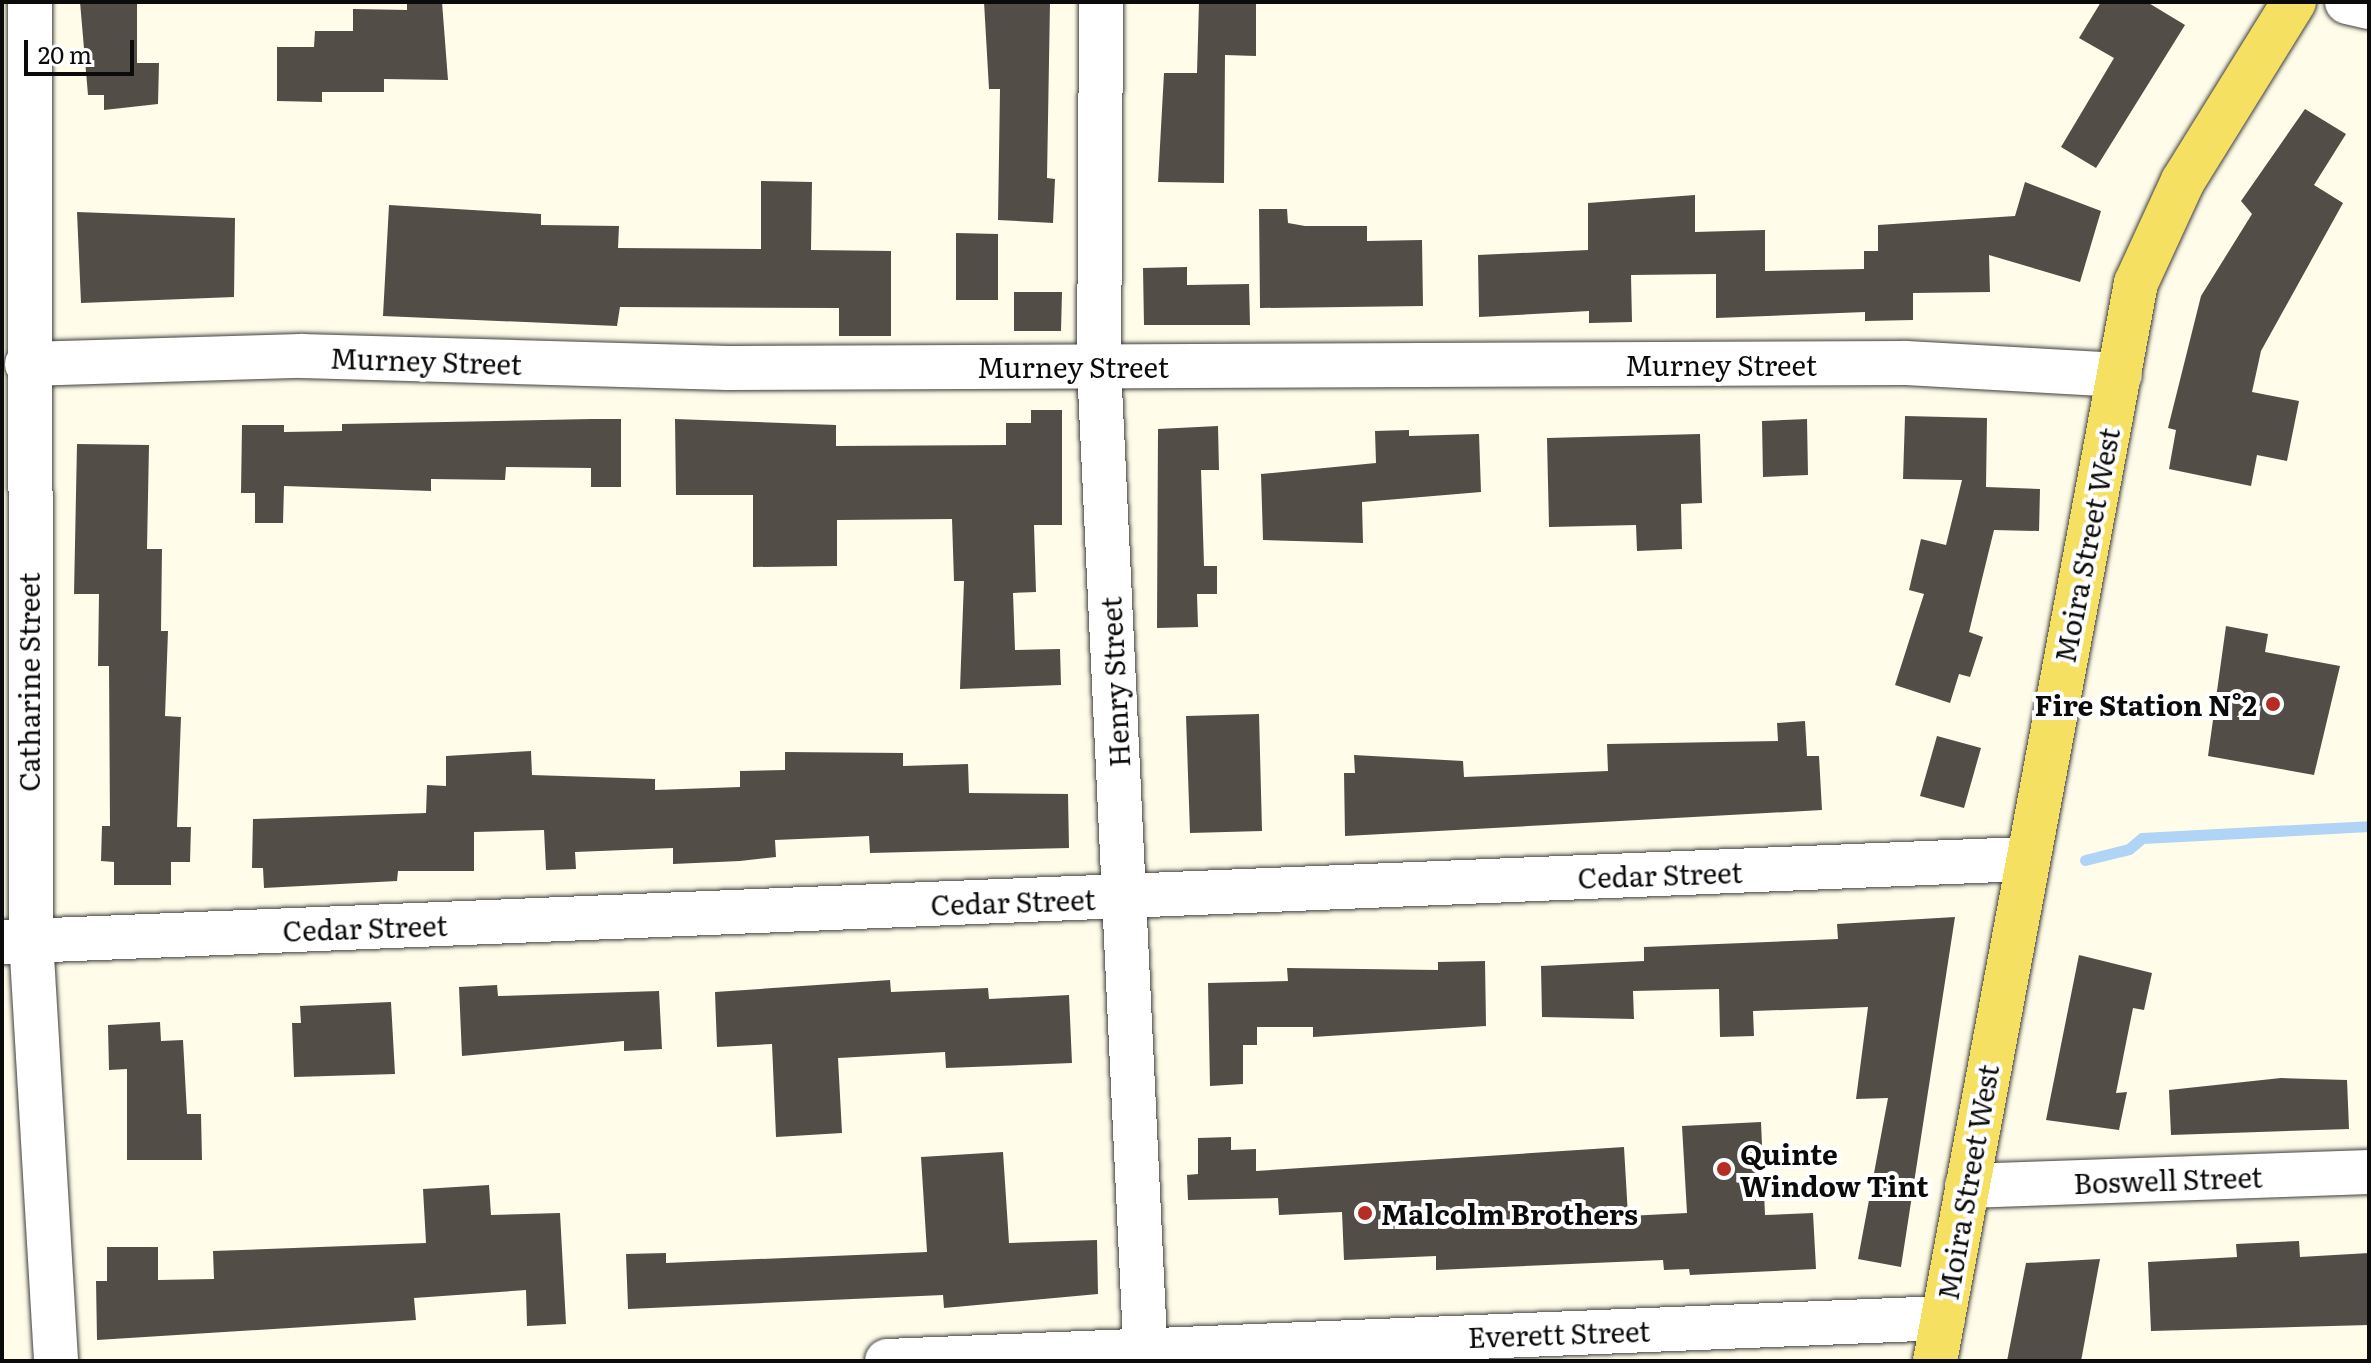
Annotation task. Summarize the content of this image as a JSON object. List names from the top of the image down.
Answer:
{
  "streets": {
    "main road": ["Moira Street West"],
    "street": [
      "Murney Street",
      "Catharine Street",
      "Henry Street",
      "Cedar Street",
      "Boswell Street",
      "Everett Street"
    ]
  },
  "crossings": [
    ["Murney Street", "Moira Street West"],
    ["Murney Street", "Catharine Street"],
    ["Murney Street", "Henry Street"],
    ["Moira Street West", "Cedar Street"],
    ["Moira Street West", "Boswell Street"],
    ["Moira Street West", "Everett Street"],
    ["Catharine Street", "Cedar Street"],
    ["Henry Street", "Cedar Street"],
    ["Henry Street", "Everett Street"]
  ],
  "places": ["Fire Station N°2", "Quinte Window Tint", "Malcolm Brothers"],
  "scale_bar": "20 m"
}
